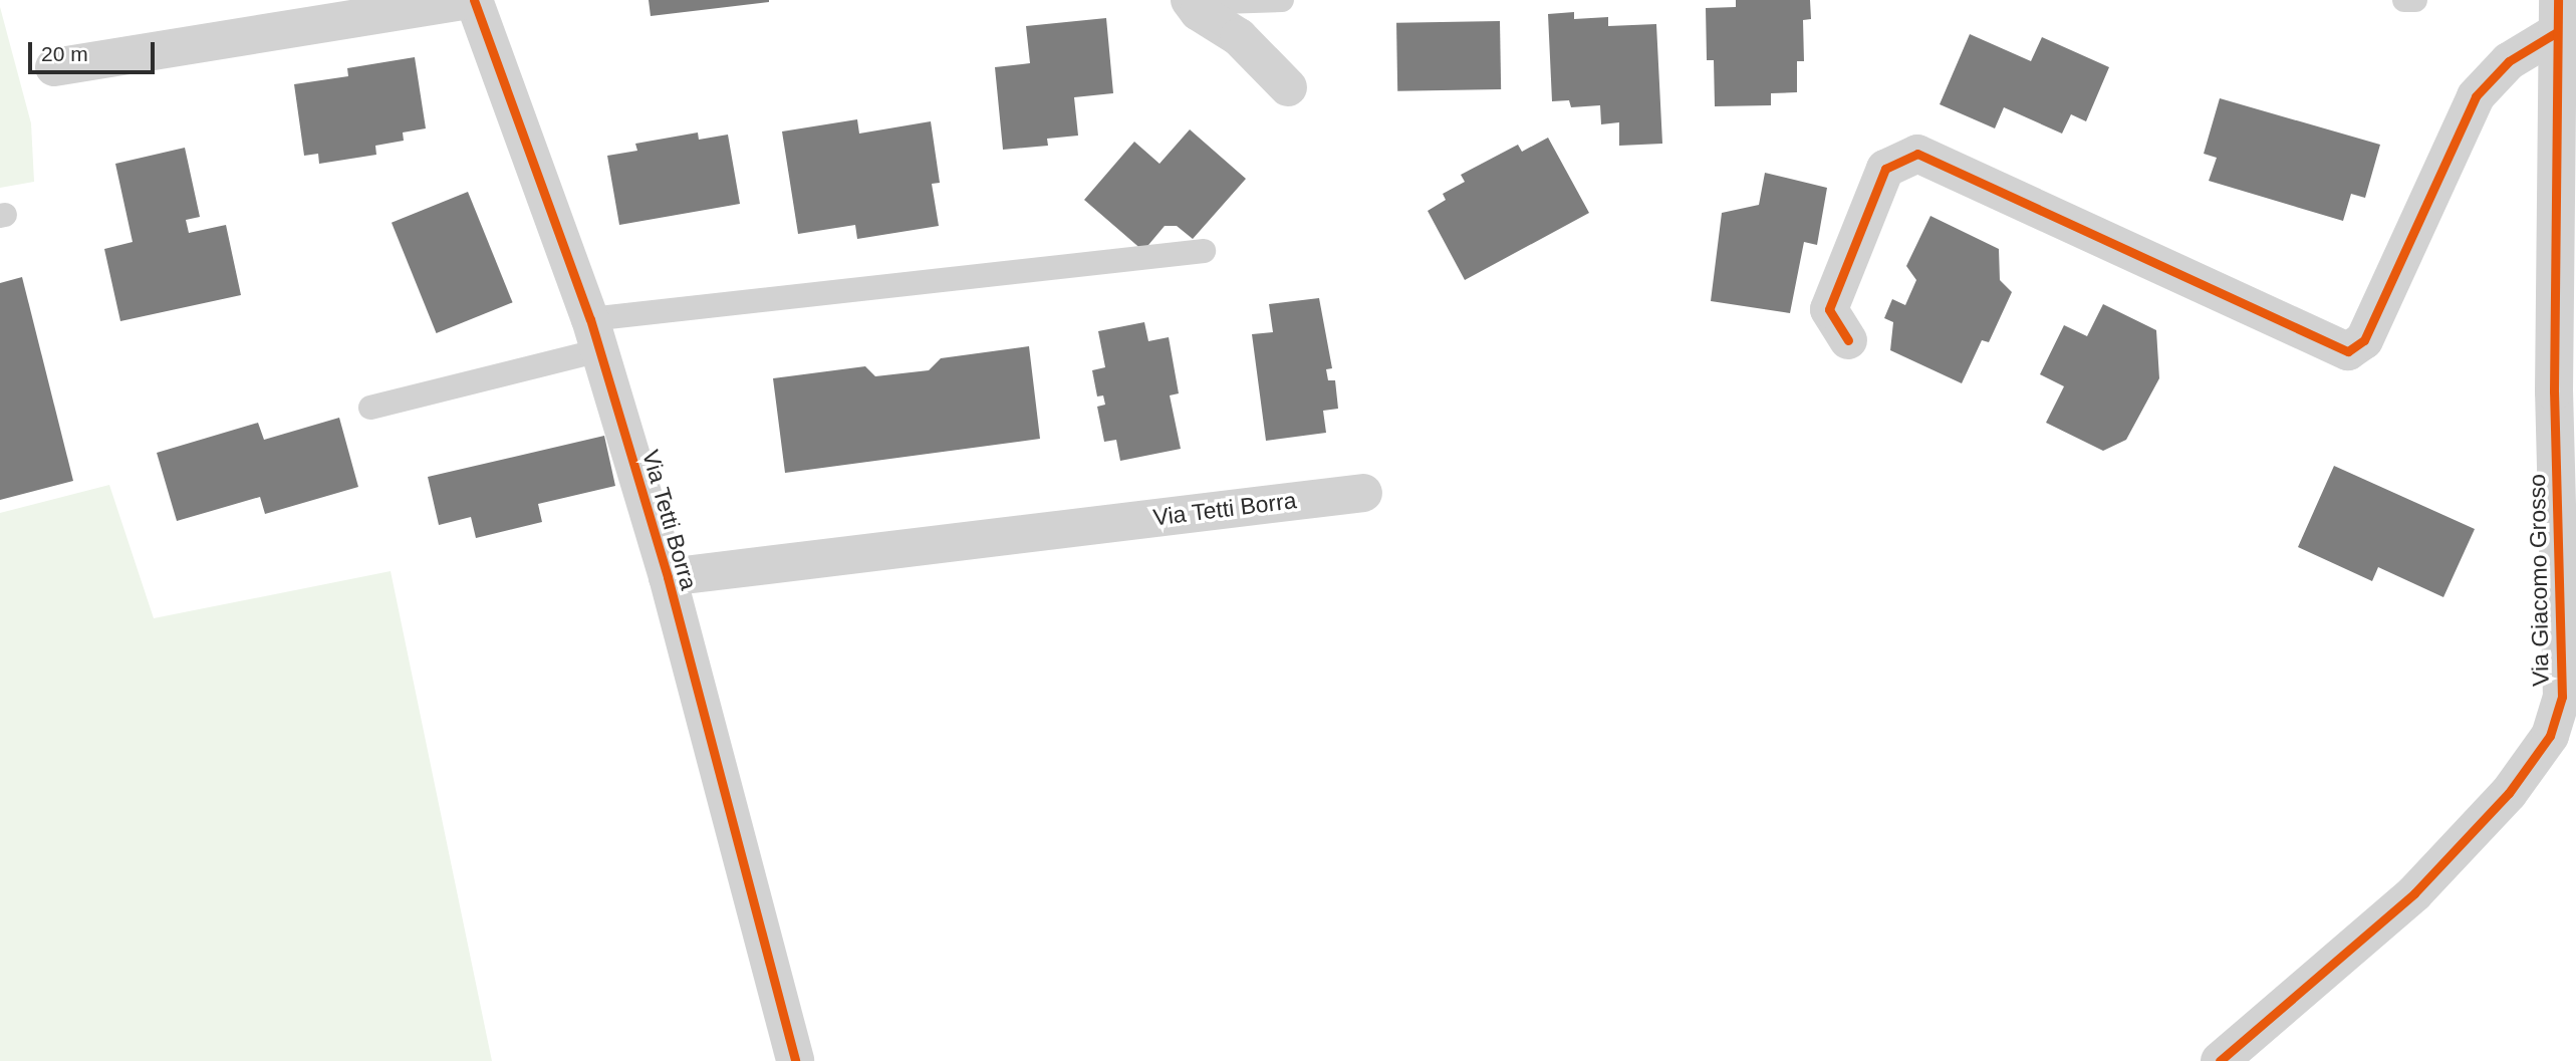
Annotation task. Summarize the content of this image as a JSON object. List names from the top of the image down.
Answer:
{
  "streets": {
    "street": ["Via Tetti Borra", "Via Giacomo Grosso"]
  },
  "scale_bar": "20 m"
}
